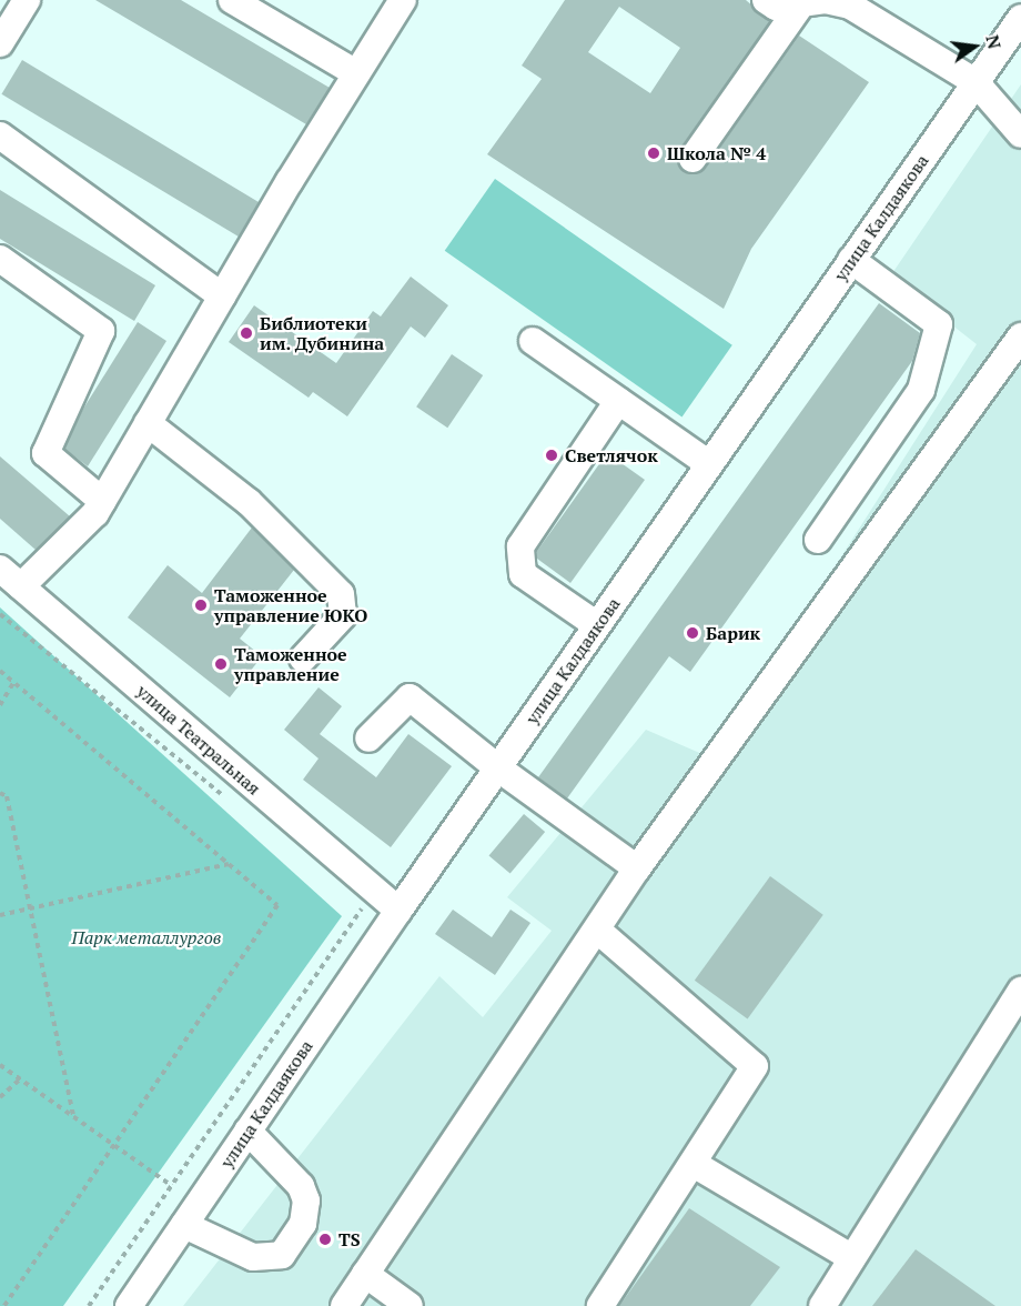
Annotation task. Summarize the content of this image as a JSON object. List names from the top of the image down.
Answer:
{
  "streets": {
    "street": ["улица Калдаякова", "улица Театральная"]
  },
  "crossings": [
    ["улица Калдаякова", "улица Театральная"]
  ],
  "parks": ["Парк металлургов"],
  "places": [
    "Школа № 4",
    "Библиотеки им. Дубинина",
    "Светлячок",
    "Таможенное управление ЮКО",
    "Барик",
    "Таможенное управление",
    "TS"
  ],
  "north": "right"
}
